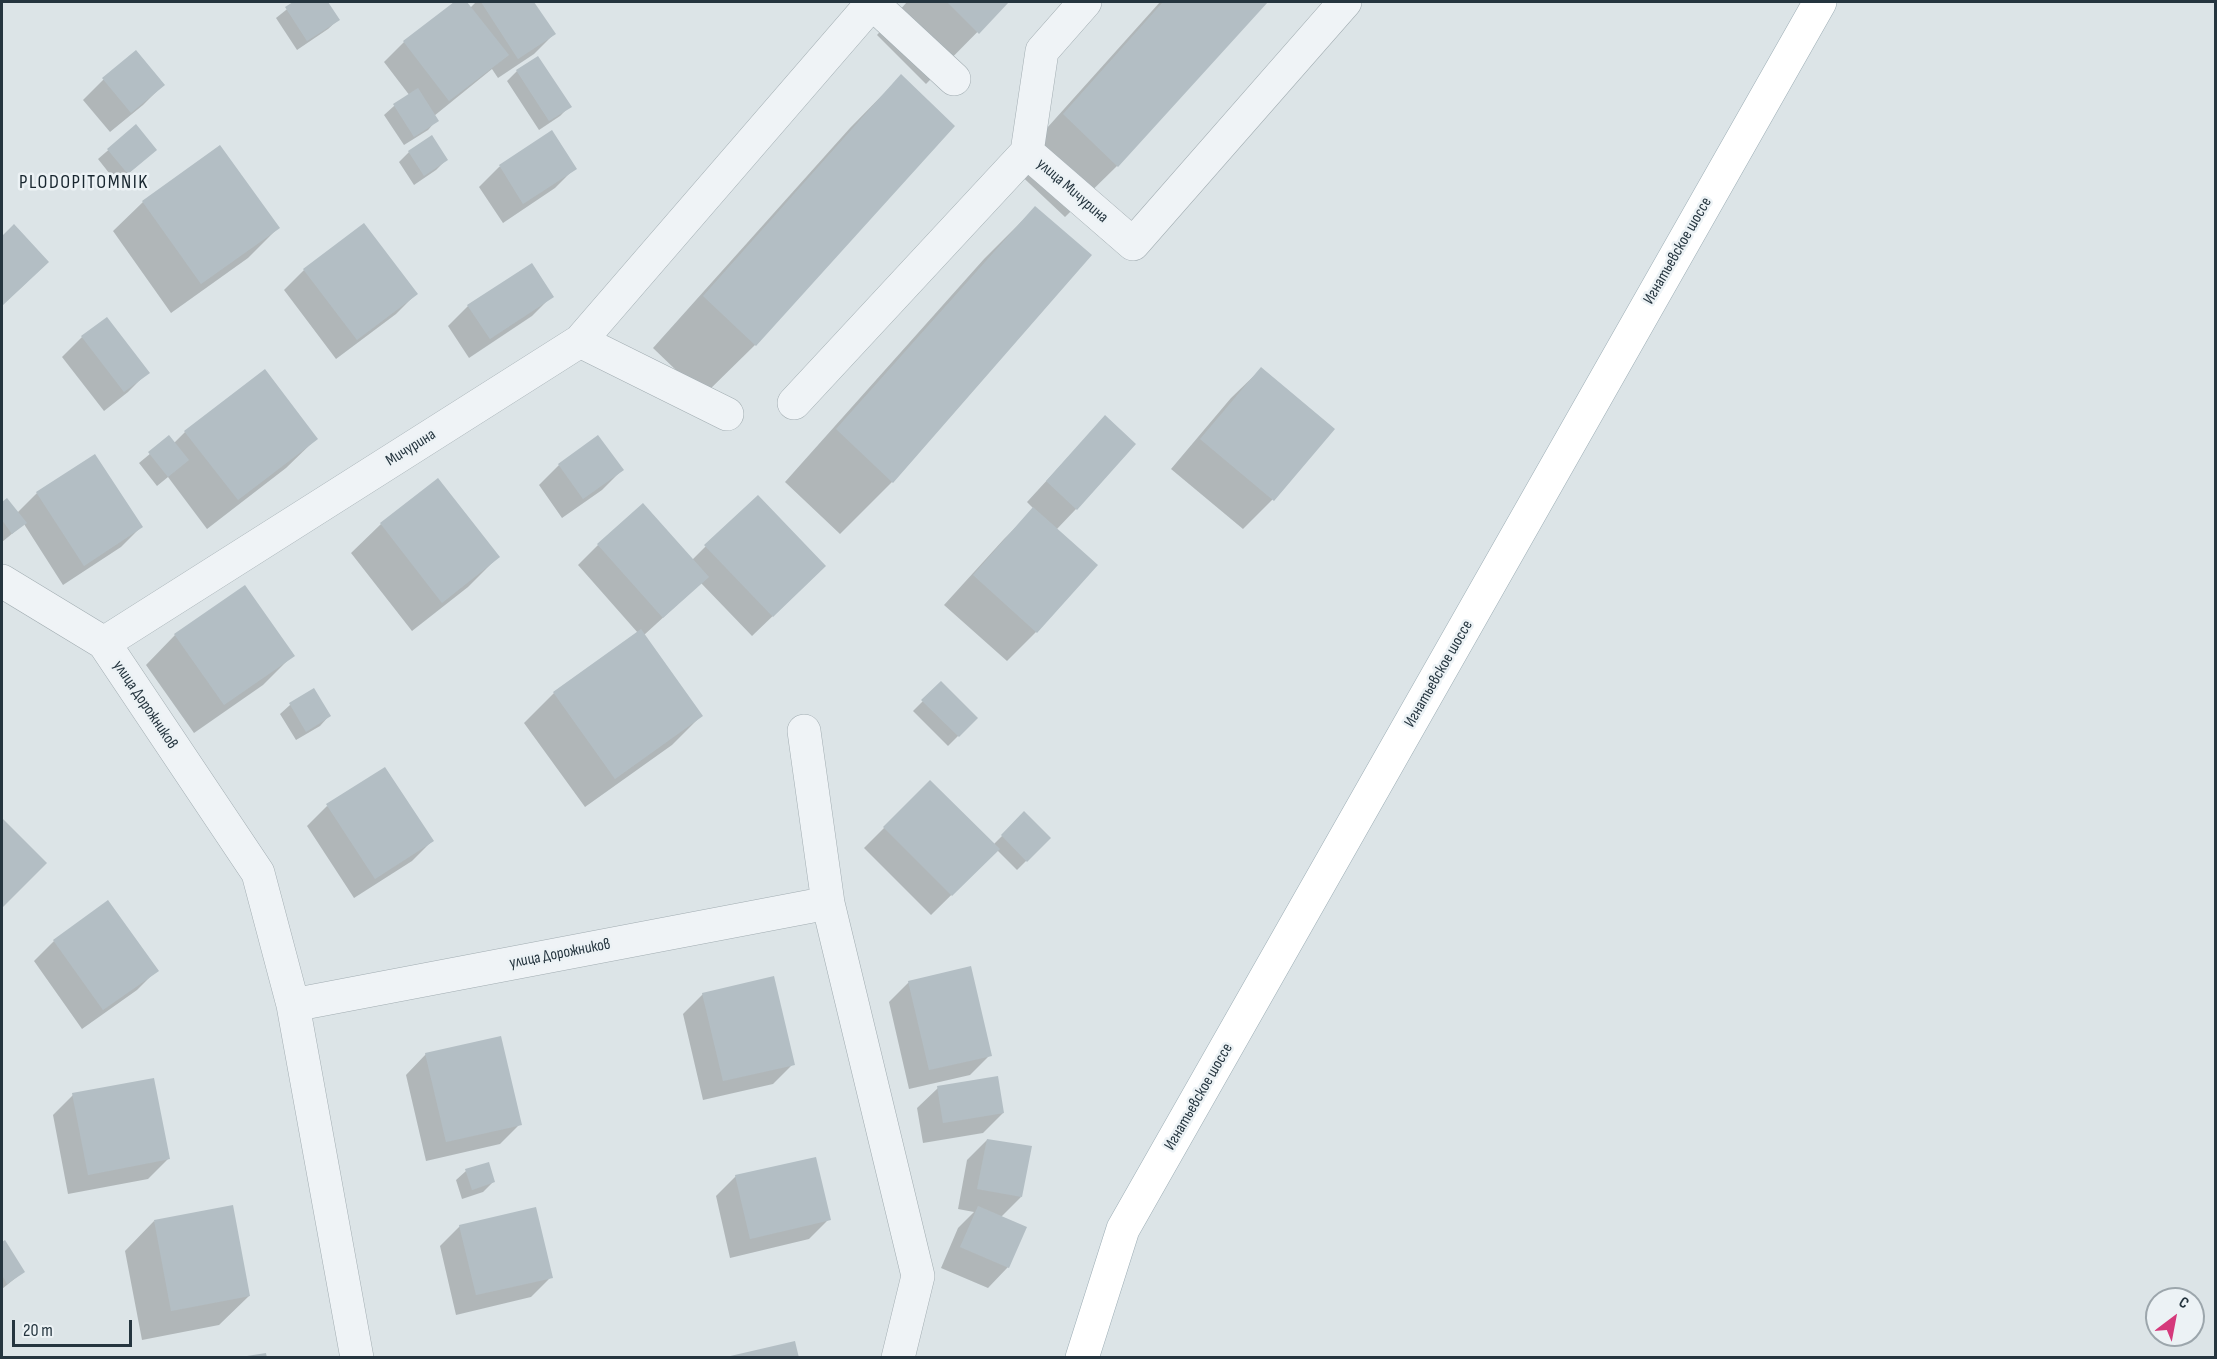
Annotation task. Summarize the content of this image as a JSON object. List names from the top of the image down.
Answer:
{
  "streets": {
    "main road": ["Игнатьевское шоссе"],
    "street": ["улица Мичурина", "Мичурина", "улица Дорожников"]
  },
  "crossings": [
    ["Мичурина", "улица Дорожников"]
  ],
  "districts": ["PLODOPITOMNIK"],
  "scale_bar": "20 m",
  "north": "top right"
}
